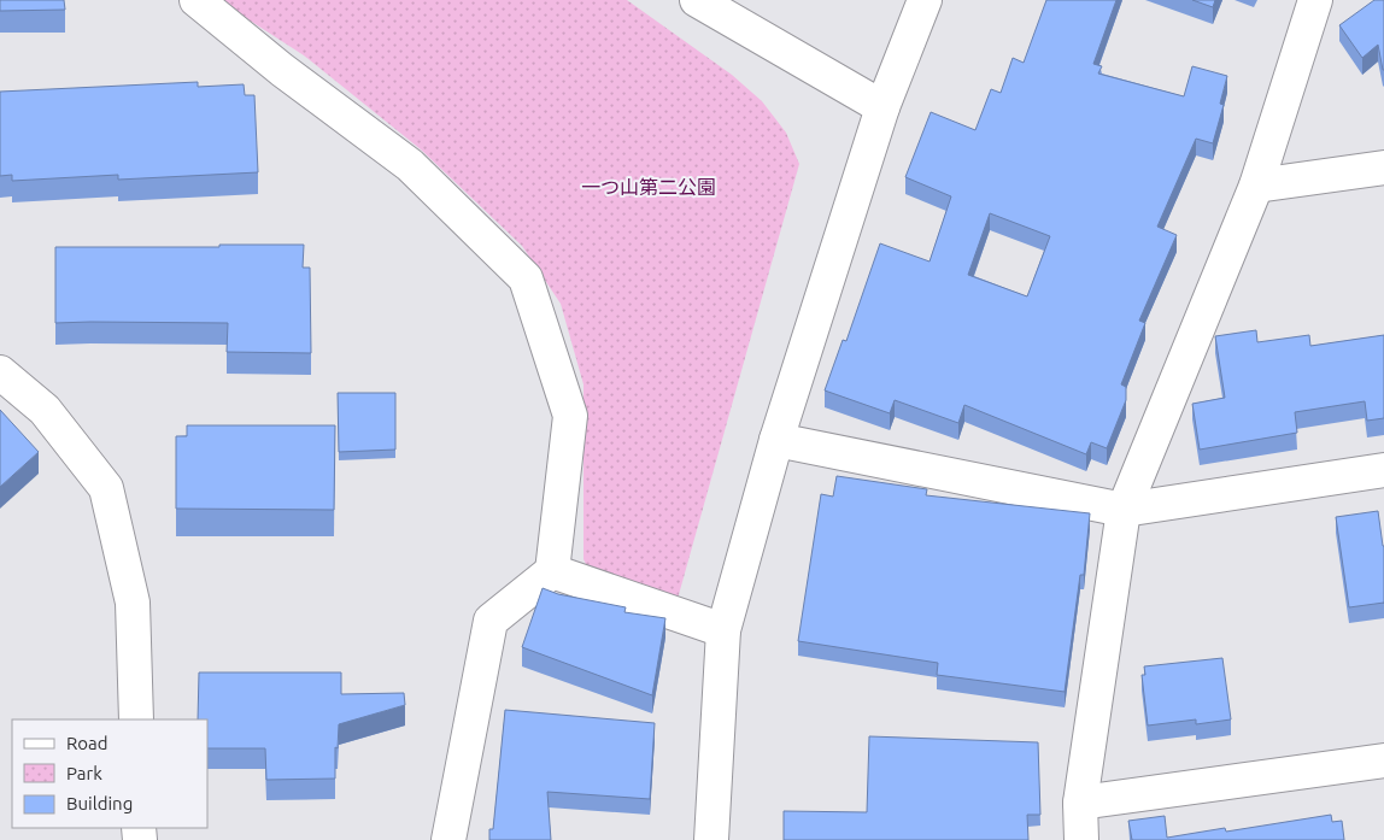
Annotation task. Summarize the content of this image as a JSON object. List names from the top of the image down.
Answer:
{
  "parks": ["一つ山第二公園"],
  "legend": ["Road", "Park", "Building"]
}
